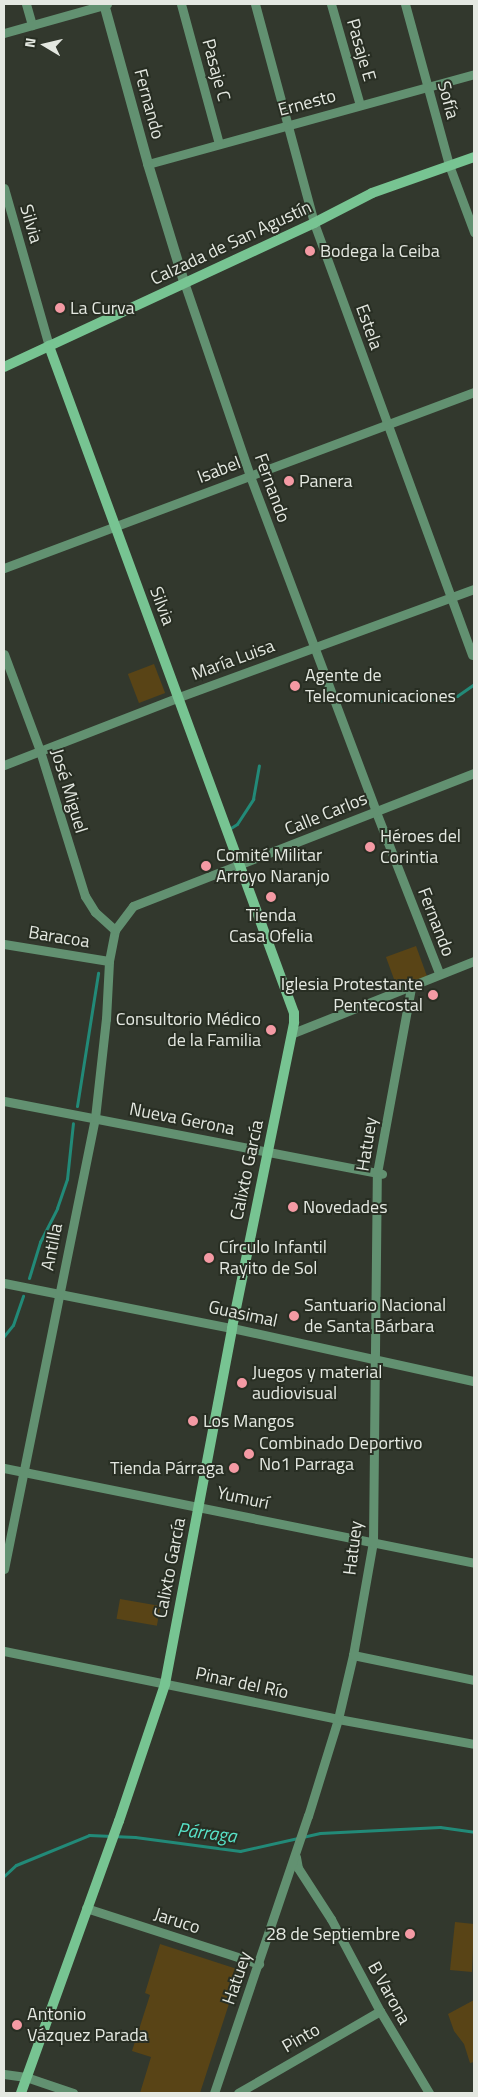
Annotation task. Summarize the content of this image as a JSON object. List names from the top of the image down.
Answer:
{
  "streets": {
    "main road": ["Silvia", "Calzada de San Agustín", "Calixto García"],
    "street": [
      "Pasaje E",
      "Pasaje C",
      "Sofía",
      "Ernesto",
      "Fernando",
      "Estela",
      "Isabel",
      "María Luisa",
      "José Miguel",
      "Calle Carlos",
      "Baracoa",
      "Nueva Gerona",
      "Hatuey",
      "Antilla",
      "Guasimal",
      "Yumurí",
      "Pinar del Río",
      "Jaruco",
      "B Varona",
      "Pinto"
    ]
  },
  "crossings": [
    ["Pasaje E", "Ernesto"],
    ["Pasaje C", "Ernesto"],
    ["Sofía", "Ernesto"],
    ["Sofía", "Calzada de San Agustín"],
    ["Ernesto", "Fernando"],
    ["Ernesto", "Estela"],
    ["Fernando", "Calzada de San Agustín"],
    ["Fernando", "Isabel"],
    ["Fernando", "María Luisa"],
    ["Fernando", "Calle Carlos"],
    ["Silvia", "Calzada de San Agustín"],
    ["Silvia", "Isabel"],
    ["Silvia", "María Luisa"],
    ["Silvia", "Calle Carlos"],
    ["Silvia", "Calixto García"],
    ["Calzada de San Agustín", "Estela"],
    ["Estela", "Isabel"],
    ["Estela", "María Luisa"],
    ["María Luisa", "José Miguel"],
    ["José Miguel", "Calle Carlos"],
    ["José Miguel", "Antilla"],
    ["Calle Carlos", "Antilla"],
    ["Baracoa", "Antilla"],
    ["Nueva Gerona", "Hatuey"],
    ["Nueva Gerona", "Calixto García"],
    ["Nueva Gerona", "Antilla"],
    ["Hatuey", "Guasimal"],
    ["Hatuey", "Yumurí"],
    ["Hatuey", "Pinar del Río"],
    ["Hatuey", "Jaruco"],
    ["Hatuey", "B Varona"],
    ["Calixto García", "Guasimal"],
    ["Calixto García", "Yumurí"],
    ["Calixto García", "Pinar del Río"],
    ["Calixto García", "Jaruco"],
    ["Antilla", "Guasimal"],
    ["Antilla", "Yumurí"],
    ["B Varona", "Pinto"]
  ],
  "water": ["Párraga"],
  "places": [
    "Bodega la Ceiba",
    "La Curva",
    "Panera",
    "Agente de Telecomunicaciones",
    "Héroes del Corintia",
    "Comité Militar Arroyo Naranjo",
    "Tienda Casa Ofelia",
    "Iglesia Protestante Pentecostal",
    "Consultorio Médico de la Familia",
    "Novedades",
    "Círculo Infantil Rayito de Sol",
    "Santuario Nacional de Santa Bárbara",
    "Juegos y material audiovisual",
    "Los Mangos",
    "Combinado Deportivo No1 Parraga",
    "Tienda Párraga",
    "28 de Septiembre",
    "Antonio Vázquez Parada"
  ],
  "north": "left"
}
